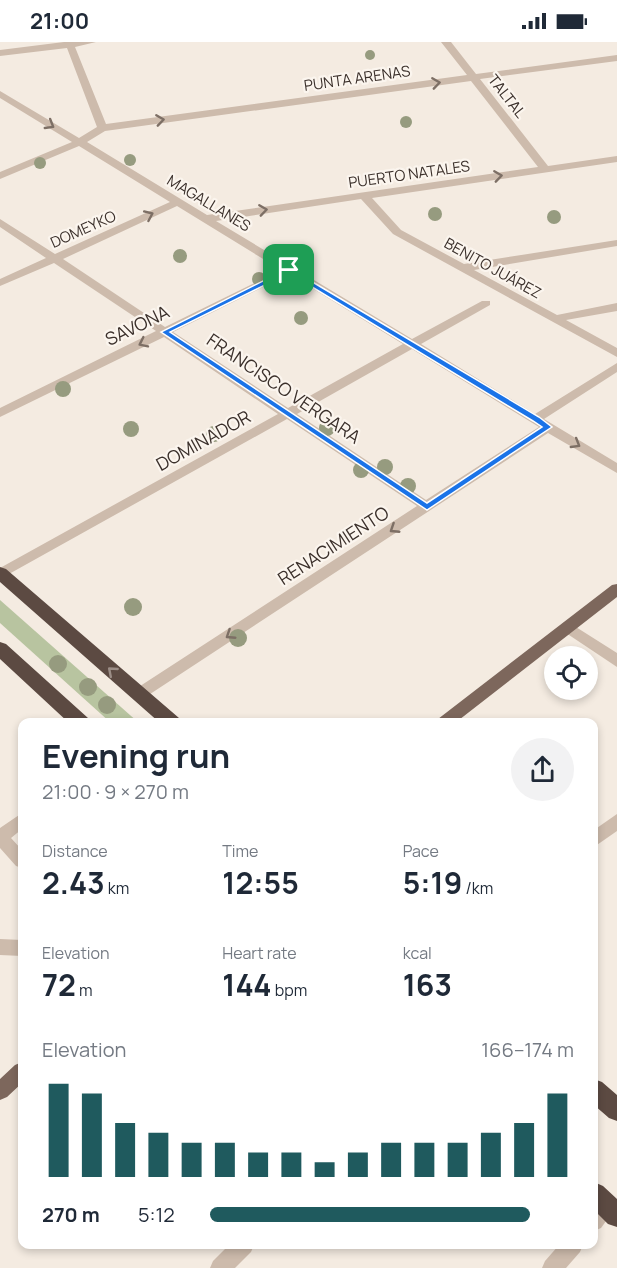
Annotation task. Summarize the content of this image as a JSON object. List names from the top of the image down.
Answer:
{
  "streets": {
    "street": [
      "PUNTA ARENAS",
      "TALTAL",
      "PUERTO NATALES",
      "MAGALLANES",
      "DOMEYKO",
      "BENITO JUÁREZ",
      "SAVONA",
      "FRANCISCO VERGARA",
      "DOMINADOR",
      "RENACIMIENTO"
    ]
  },
  "crossings": [
    ["PUNTA ARENAS", "TALTAL"],
    ["TALTAL", "PUERTO NATALES"],
    ["PUERTO NATALES", "MAGALLANES"],
    ["PUERTO NATALES", "BENITO JUÁREZ"],
    ["MAGALLANES", "DOMEYKO"],
    ["MAGALLANES", "SAVONA"],
    ["MAGALLANES", "DOMINADOR"],
    ["MAGALLANES", "RENACIMIENTO"],
    ["DOMEYKO", "FRANCISCO VERGARA"],
    ["SAVONA", "FRANCISCO VERGARA"],
    ["FRANCISCO VERGARA", "DOMINADOR"],
    ["FRANCISCO VERGARA", "RENACIMIENTO"]
  ],
  "one_way": [
    "PUNTA ARENAS",
    "PUERTO NATALES",
    "SAVONA",
    "RENACIMIENTO"
  ],
  "page": {
    "status": "21:00",
    "heading": ["Evening run", "21:00 · 9 × 270 m"],
    "stats": [
      ["Distance", "2.43 km"],
      ["Time", "12:55"],
      ["Pace", "5:19 /km"],
      ["Elevation", "72 m"],
      ["Heart rate", "144 bpm"],
      ["kcal", "163"]
    ],
    "chart": ["Elevation", "166–174 m"],
    "list": [
      {
        "name": "270 m",
        "note": "5:12"
      }
    ]
  }
}
